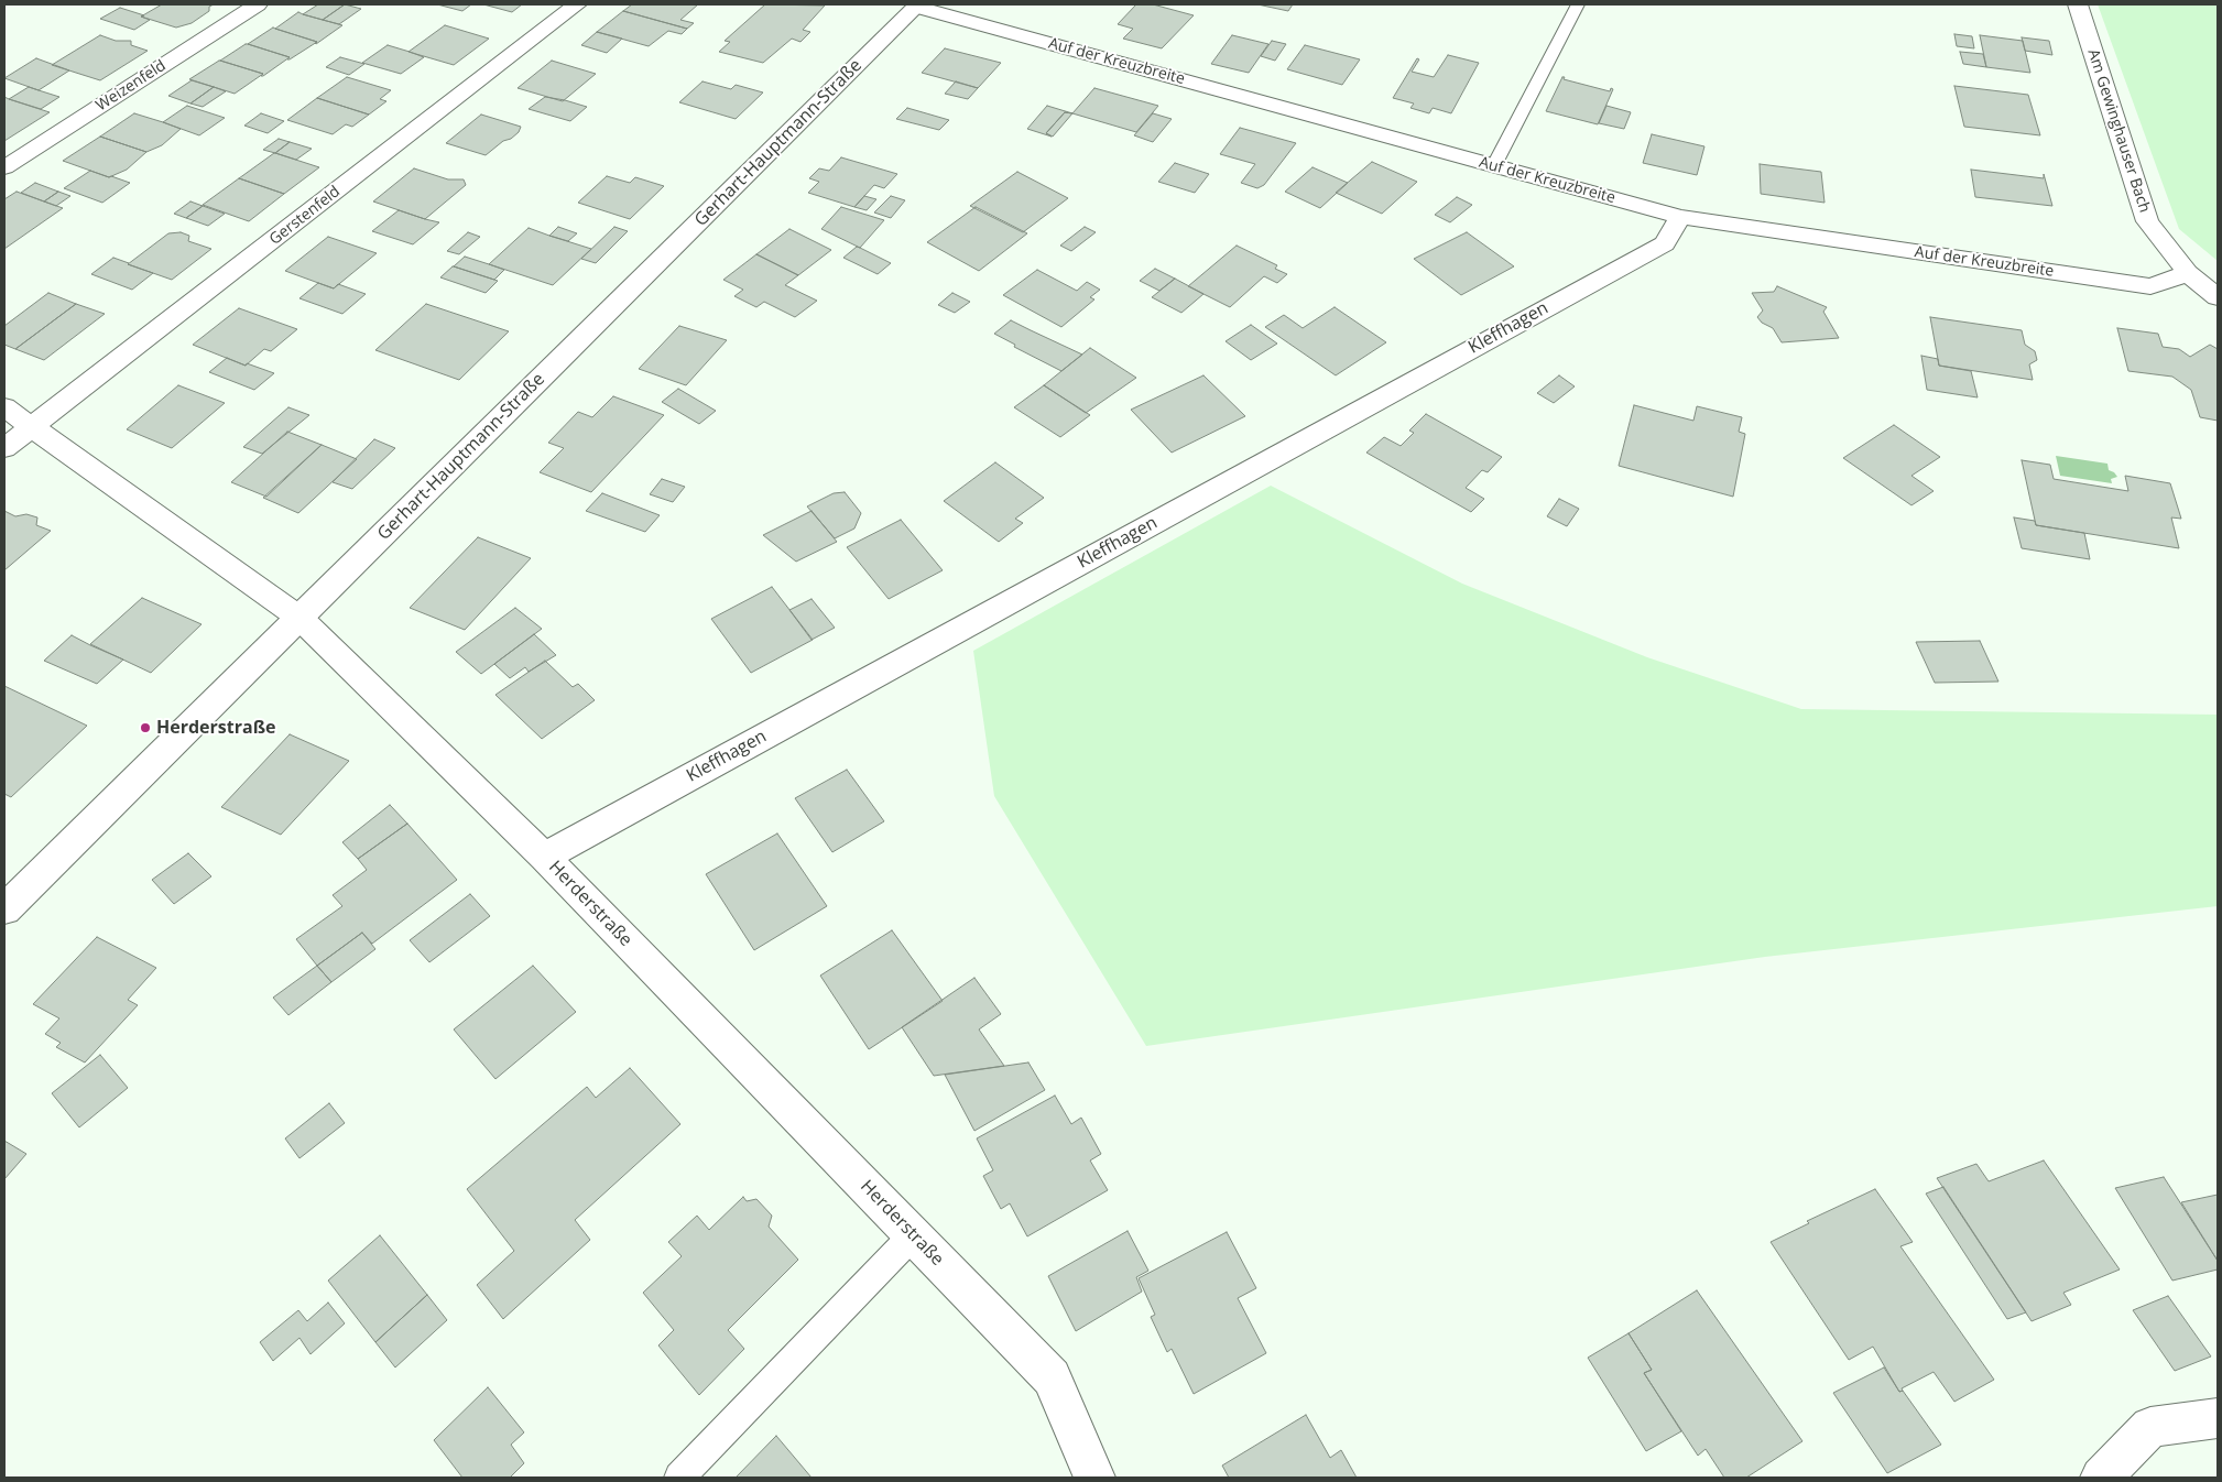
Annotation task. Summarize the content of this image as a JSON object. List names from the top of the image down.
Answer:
{
  "streets": {
    "street": [
      "Auf der Kreuzbreite",
      "Weizenfeld",
      "Am Gewinghauser Bach",
      "Gerhart-Hauptmann-Straße",
      "Gerstenfeld",
      "Kleffhagen",
      "Herderstraße"
    ]
  },
  "crossings": [
    ["Auf der Kreuzbreite", "Am Gewinghauser Bach"],
    ["Auf der Kreuzbreite", "Gerhart-Hauptmann-Straße"],
    ["Auf der Kreuzbreite", "Kleffhagen"],
    ["Gerhart-Hauptmann-Straße", "Herderstraße"],
    ["Gerstenfeld", "Herderstraße"],
    ["Kleffhagen", "Herderstraße"]
  ],
  "places": ["Herderstraße"]
}
